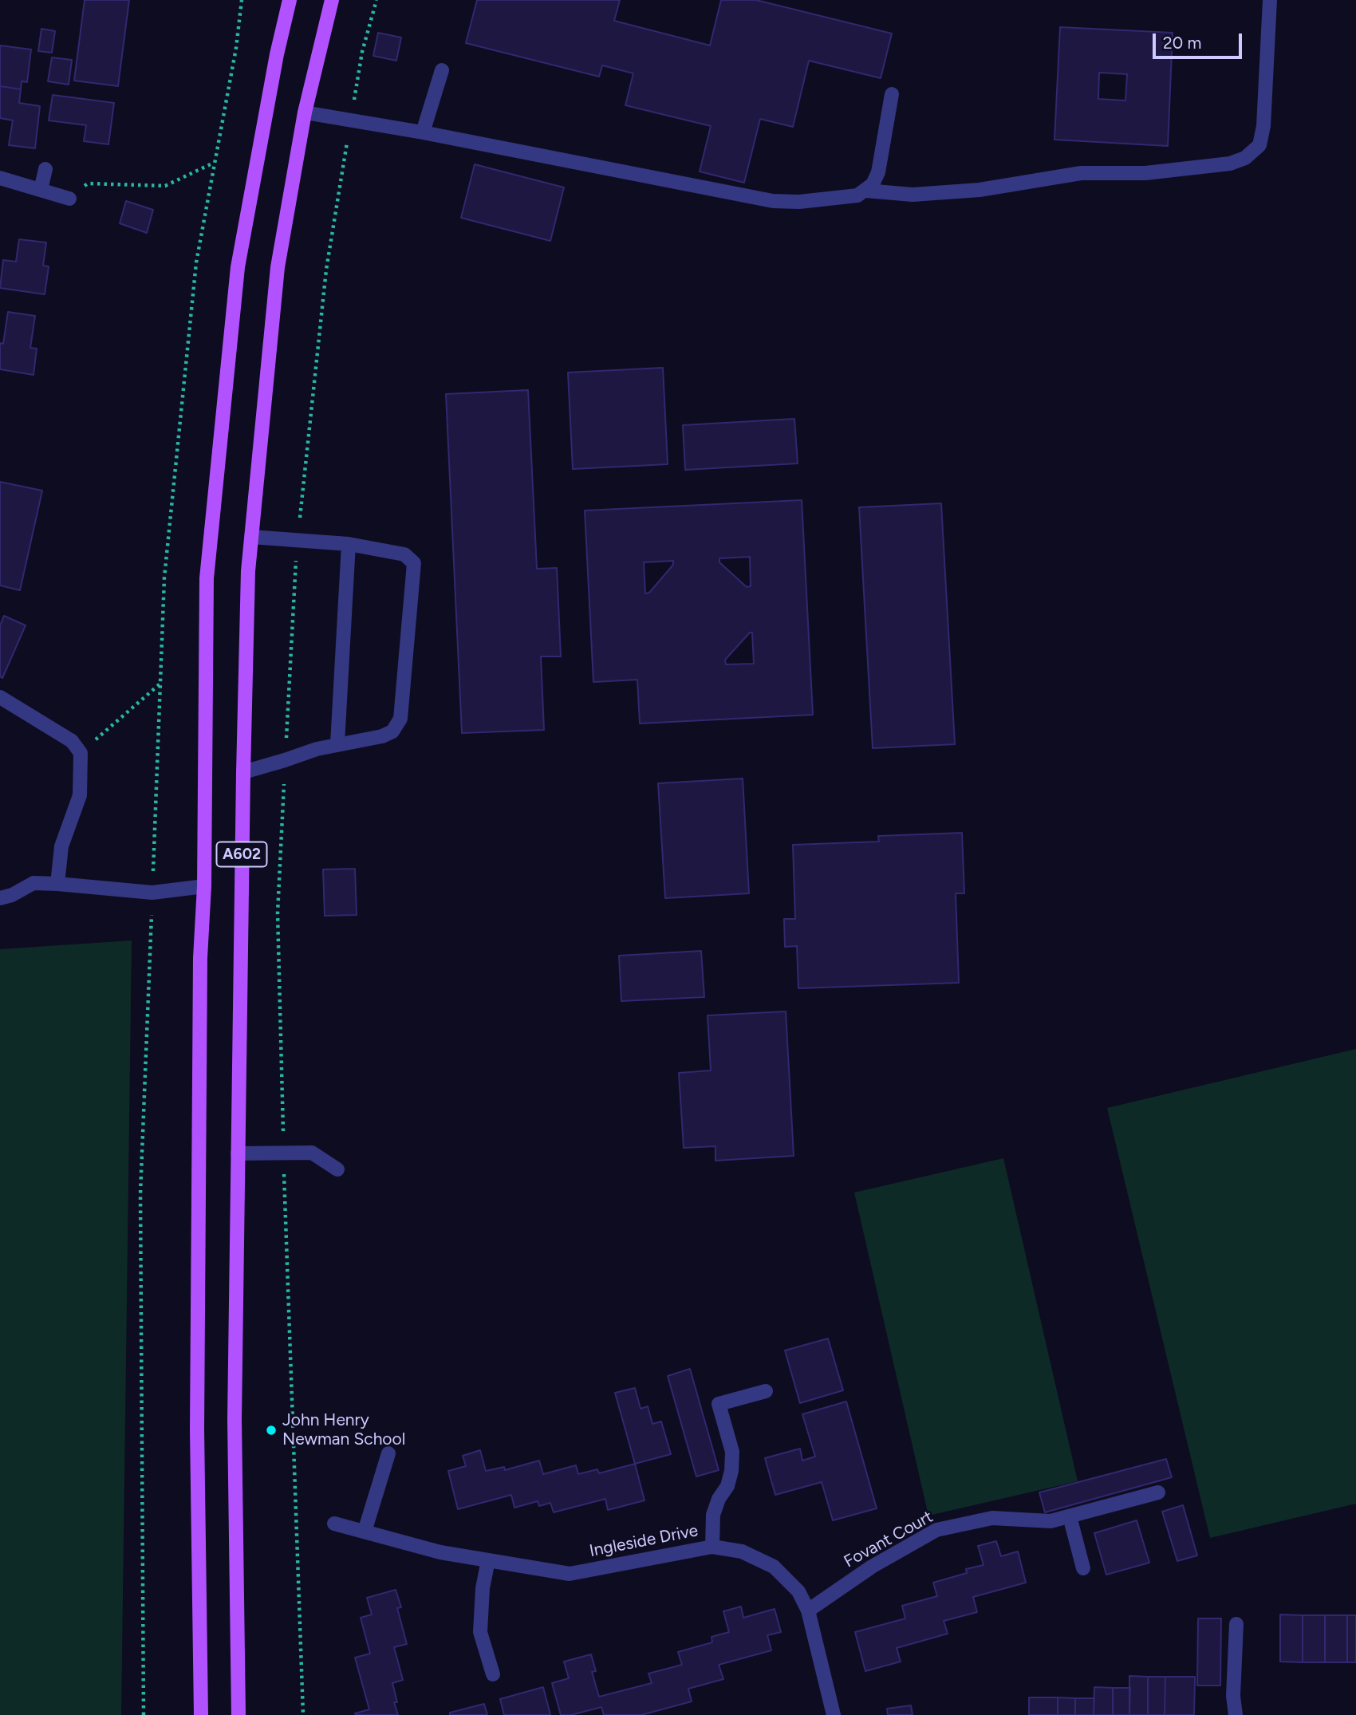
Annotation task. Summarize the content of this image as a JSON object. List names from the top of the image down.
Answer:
{
  "streets": {
    "main road": ["A602"],
    "street": ["Fovant Court", "Ingleside Drive"]
  },
  "crossings": [
    ["Fovant Court", "Ingleside Drive"]
  ],
  "places": ["John Henry Newman School"],
  "scale_bar": "20 m"
}
